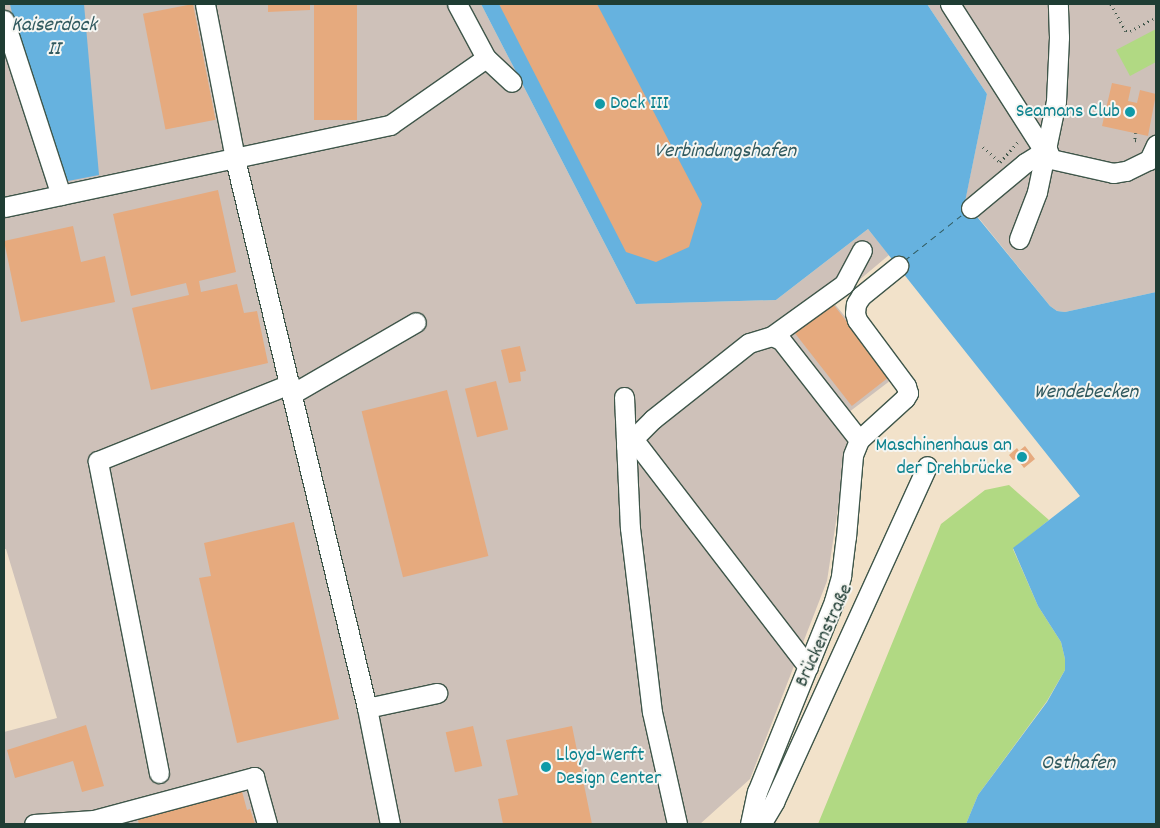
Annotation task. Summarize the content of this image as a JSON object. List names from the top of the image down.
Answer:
{
  "streets": {
    "street": ["Brückenstraße"]
  },
  "water": [
    "Kaiserdock II",
    "Verbindungshafen",
    "Wendebecken",
    "Osthafen"
  ],
  "places": [
    "Dock III",
    "Seamans Club",
    "Maschinenhaus an der Drehbrücke",
    "Lloyd-Werft Design Center"
  ]
}
